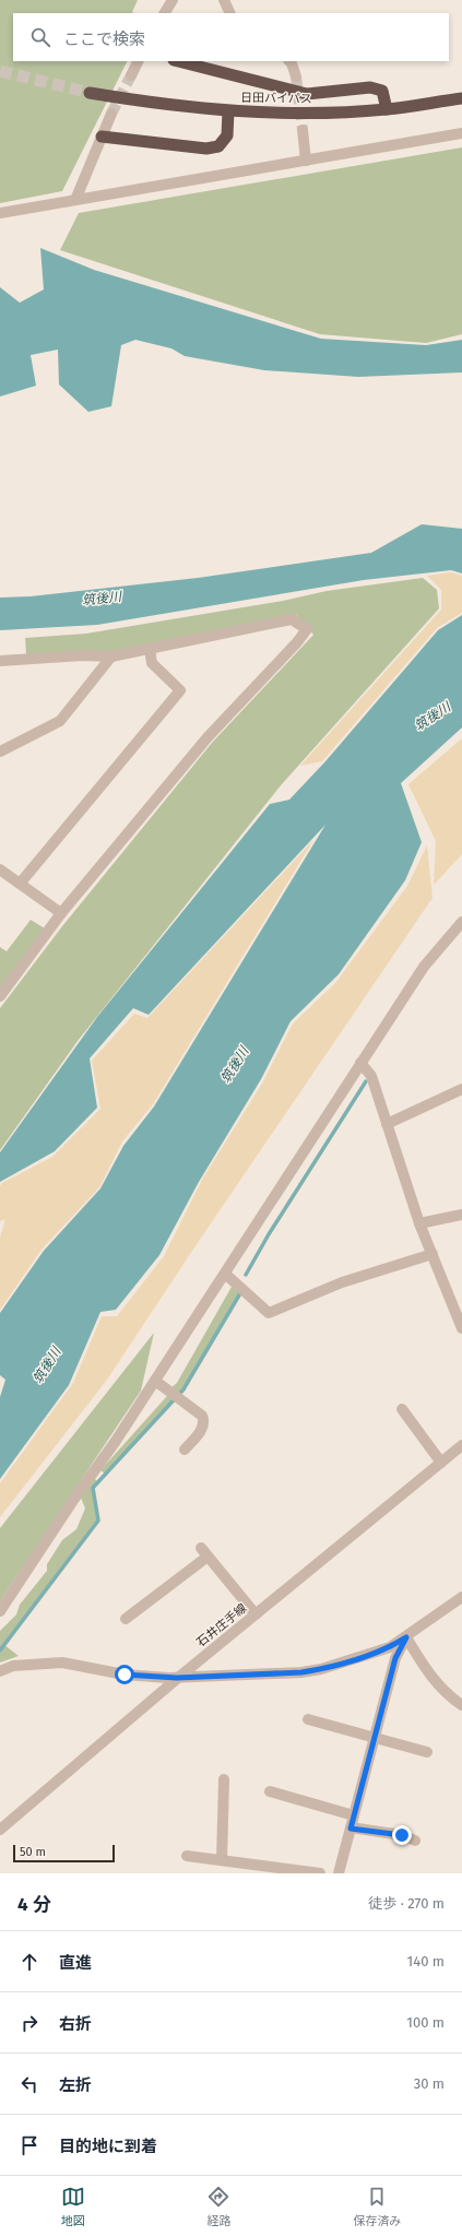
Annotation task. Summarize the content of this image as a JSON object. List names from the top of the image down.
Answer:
{
  "streets": {
    "highway": ["日田バイパス"],
    "street": ["石井庄手線"]
  },
  "water": ["筑後川"],
  "scale_bar": "50 m",
  "page": {
    "search": "ここで検索",
    "scale": "50 m",
    "heading": ["4 分", "徒歩 · 270 m"],
    "list": [
      ["直進", "140 m"],
      ["右折", "100 m"],
      ["左折", "30 m"],
      "目的地に到着"
    ],
    "nav": ["地図", "経路", "保存済み"]
  }
}
